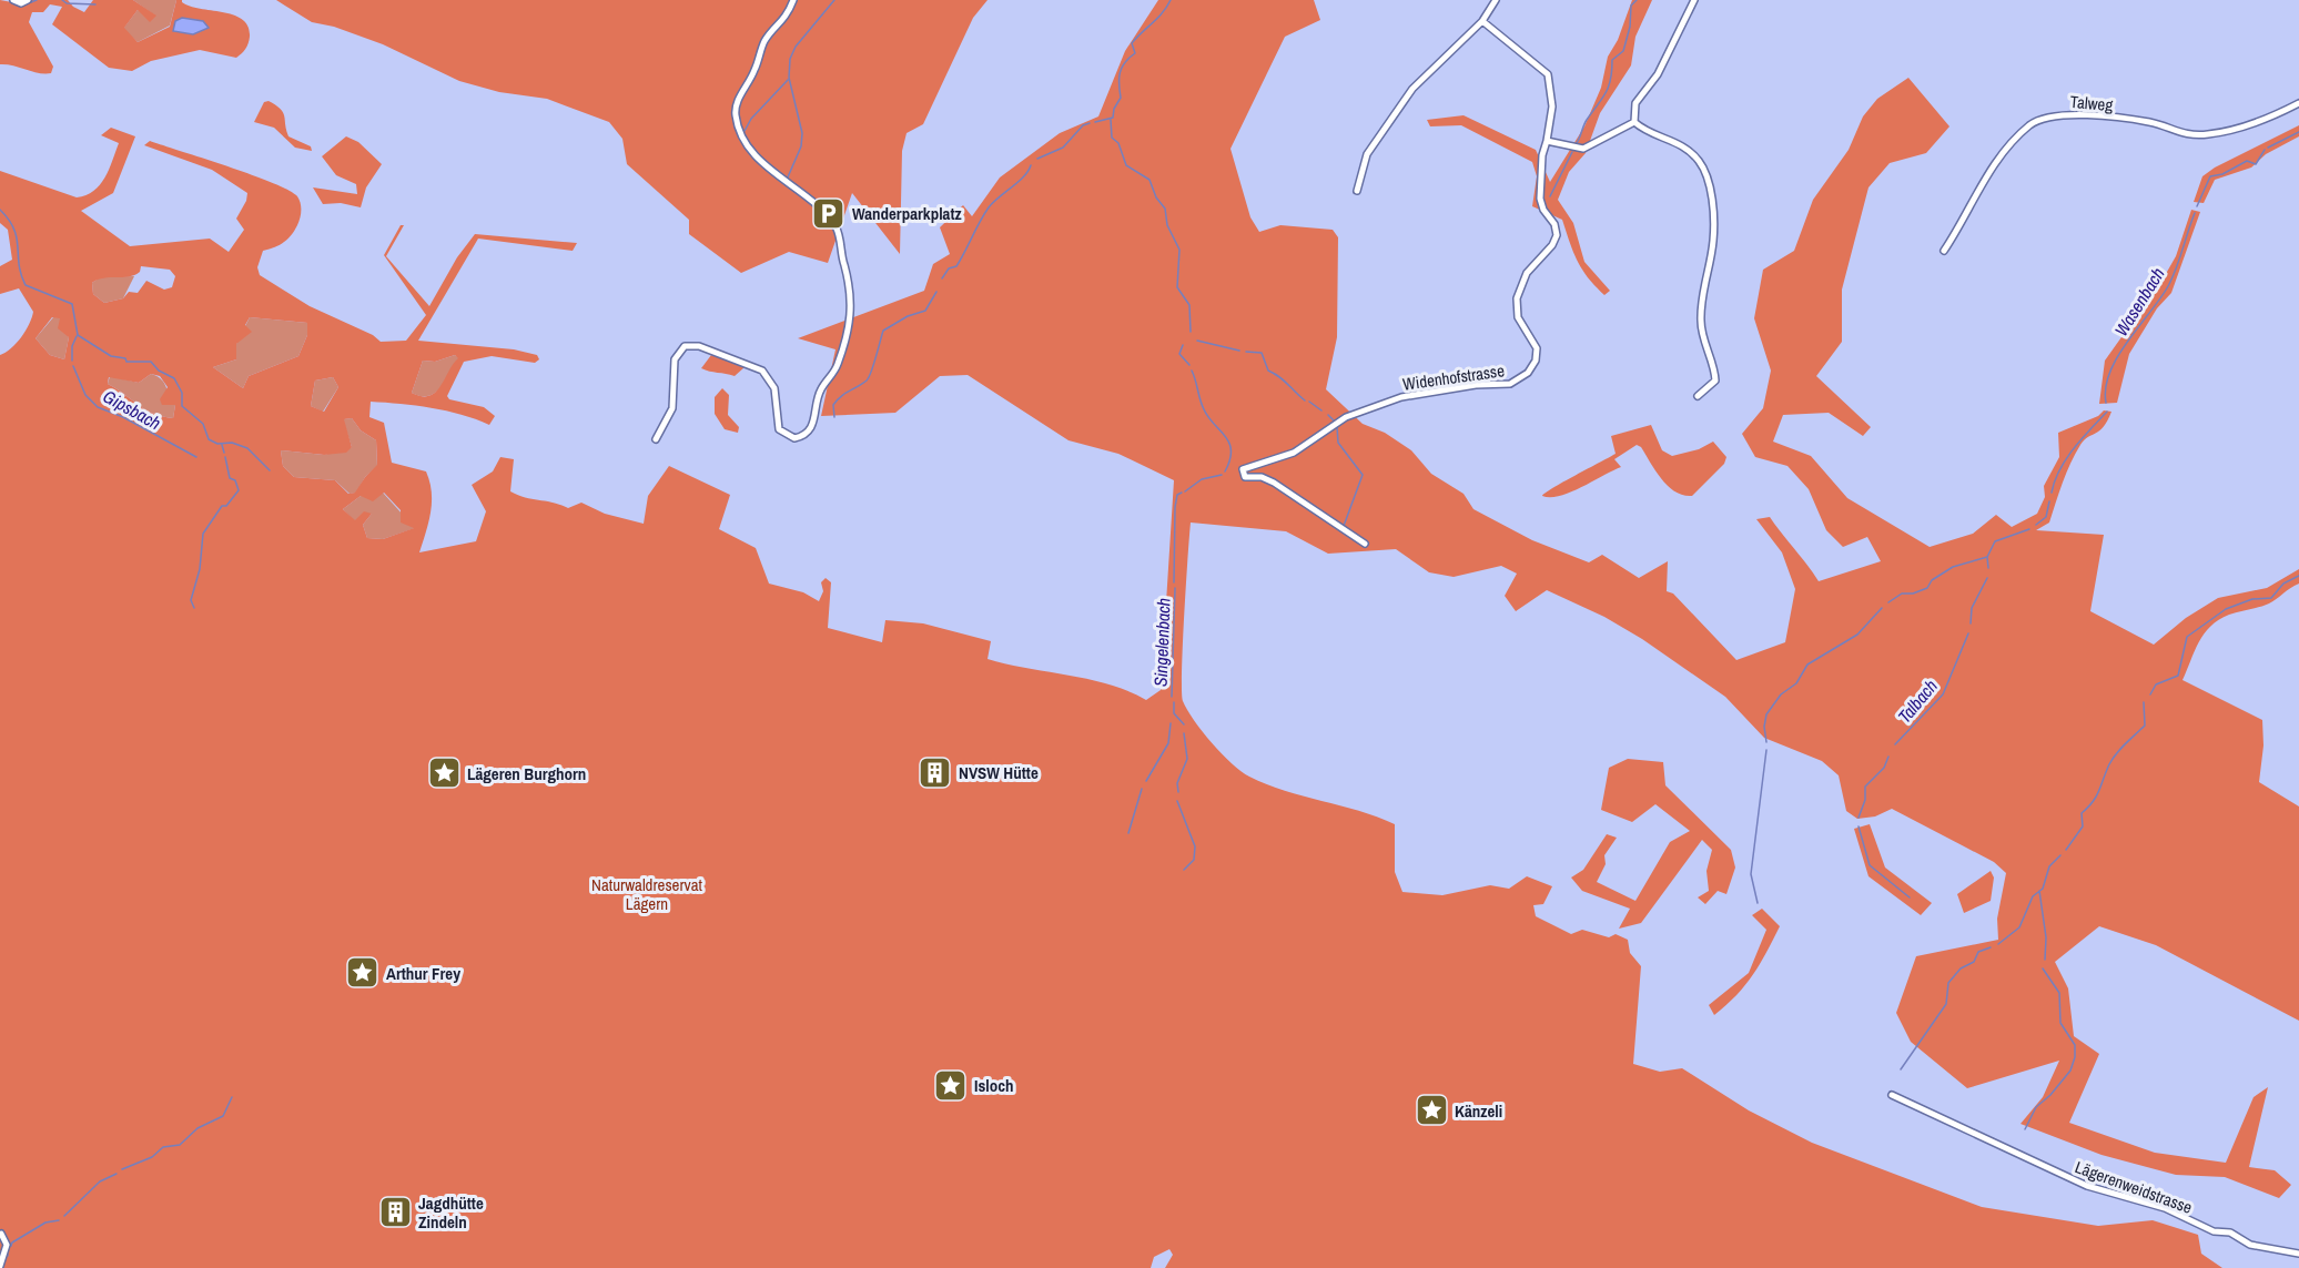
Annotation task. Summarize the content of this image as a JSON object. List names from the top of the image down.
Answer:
{
  "streets": {
    "street": ["Talweg", "Widenhofstrasse", "Lägerenweidstrasse"]
  },
  "water": [
    "Wasenbach",
    "Gipsbach",
    "Singelenbach",
    "Talbach"
  ],
  "parks": ["Naturwaldreservat Lägern"],
  "places": {
    "parking": ["Wanderparkplatz"],
    "building": ["NVSW Hütte", "Jagdhütte Zindeln"],
    "place": [
      "Lägeren Burghorn",
      "Arthur Frey",
      "Isloch",
      "Känzeli"
    ]
  }
}
